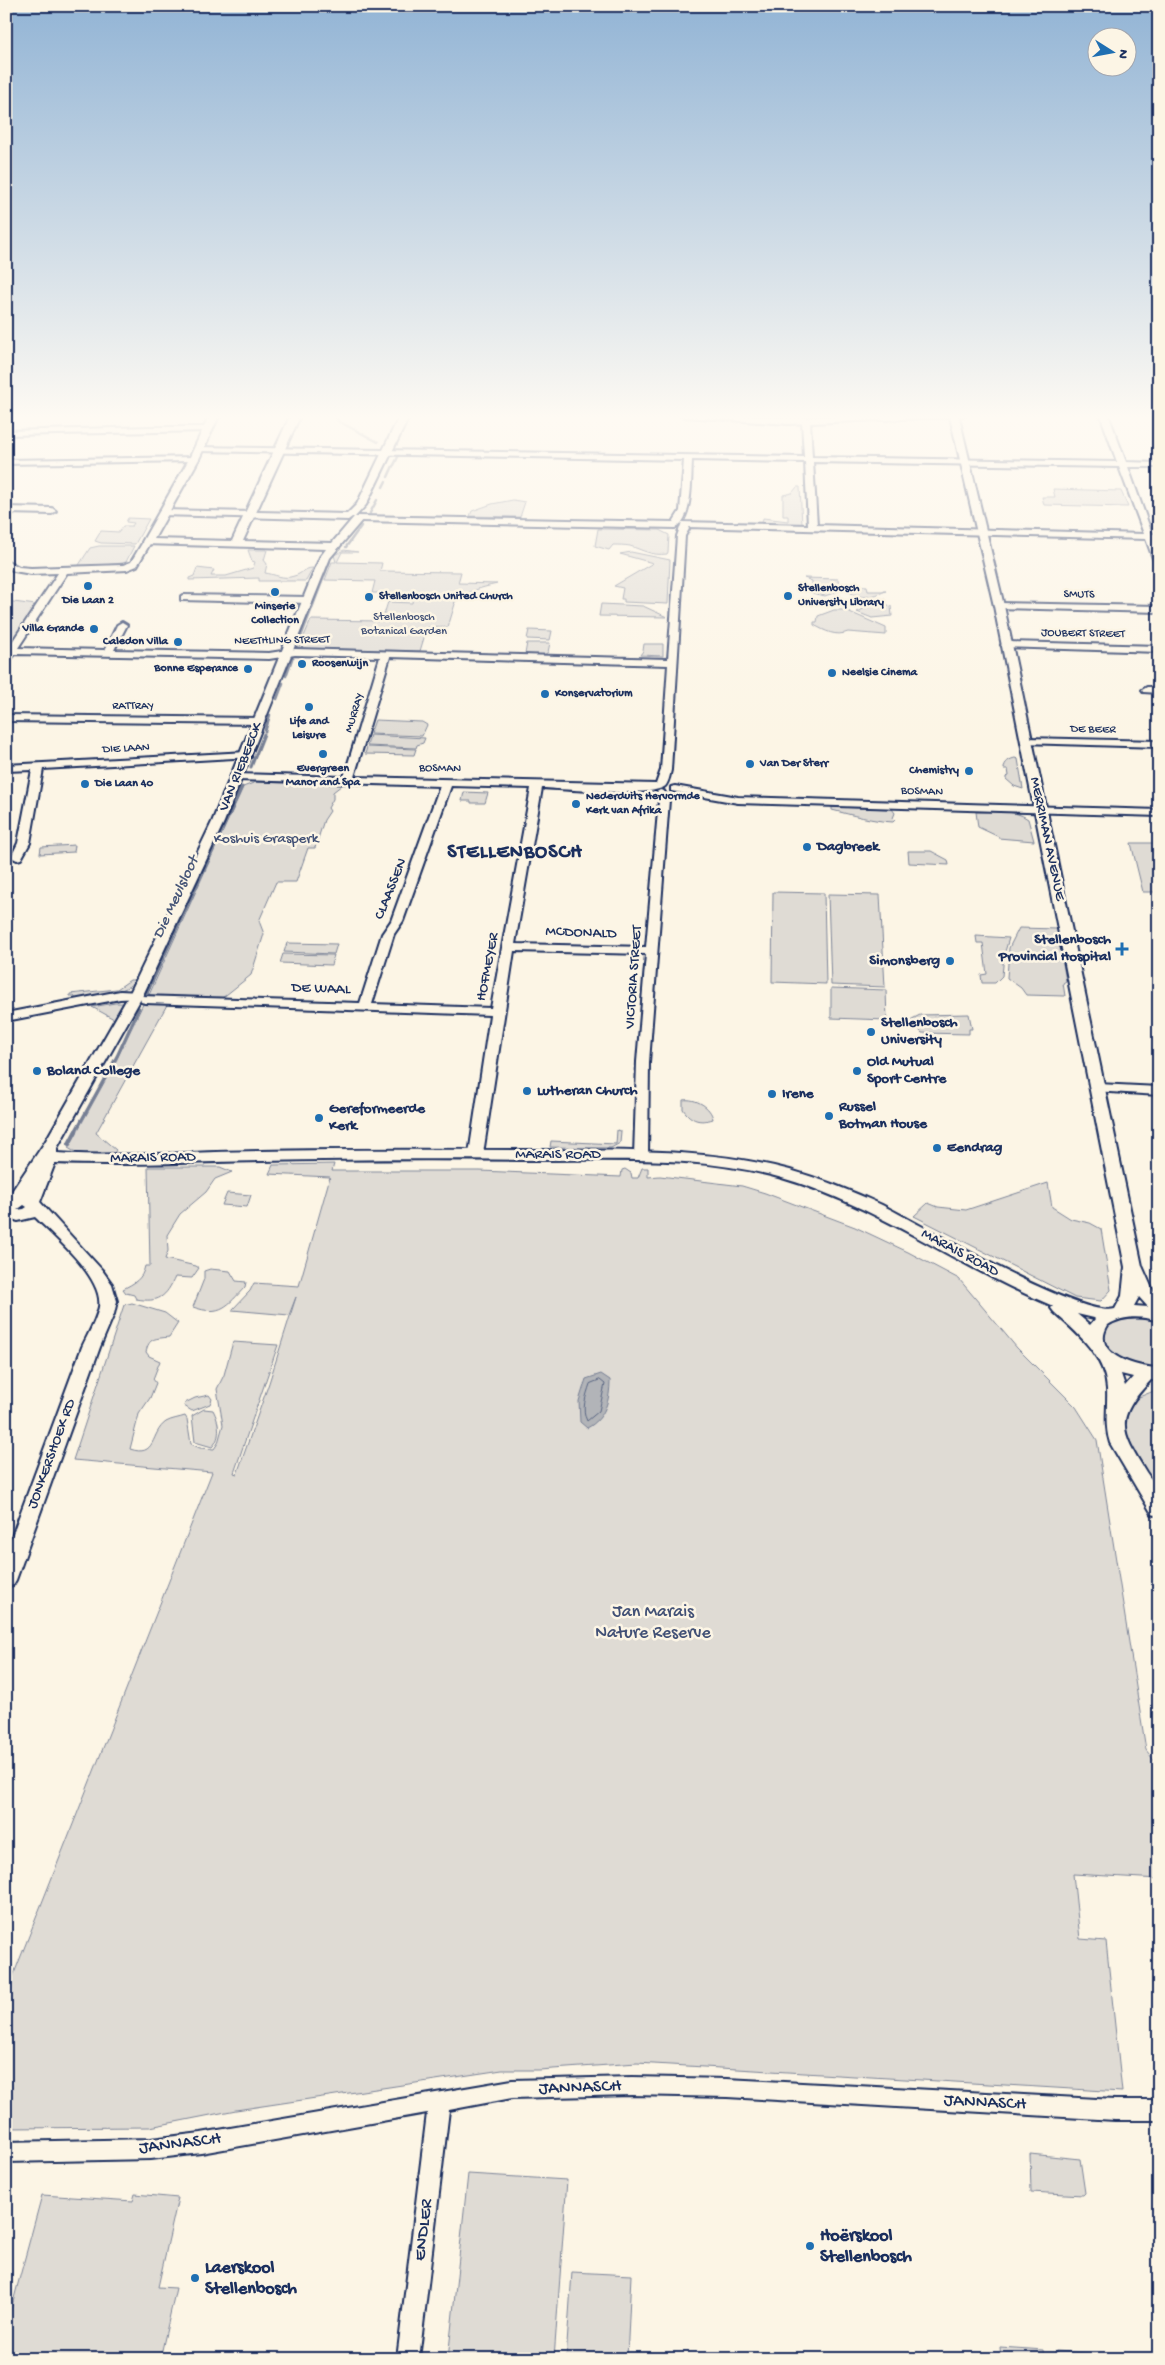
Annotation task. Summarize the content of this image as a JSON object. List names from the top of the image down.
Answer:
{
  "streets": {
    "street": [
      "SMUTS",
      "JOUBERT STREET",
      "NEETHLING STREET",
      "RATTRAY",
      "MURRAY",
      "DE BEER",
      "DIE LAAN",
      "VAN RIEBEECK",
      "BOSMAN",
      "MERRIMAN AVENUE",
      "CLAASSEN",
      "MCDONALD",
      "HOFMEYER",
      "VICTORIA STREET",
      "DE WAAL",
      "MARAIS ROAD",
      "JONKERSHOEK RD",
      "JANNASCH",
      "ENDLER"
    ]
  },
  "crossings": [
    ["SMUTS", "MERRIMAN AVENUE"],
    ["JOUBERT STREET", "MERRIMAN AVENUE"],
    ["NEETHLING STREET", "MURRAY"],
    ["NEETHLING STREET", "VAN RIEBEECK"],
    ["NEETHLING STREET", "VICTORIA STREET"],
    ["RATTRAY", "VAN RIEBEECK"],
    ["MURRAY", "BOSMAN"],
    ["DE BEER", "MERRIMAN AVENUE"],
    ["DIE LAAN", "VAN RIEBEECK"],
    ["VAN RIEBEECK", "BOSMAN"],
    ["VAN RIEBEECK", "DE WAAL"],
    ["VAN RIEBEECK", "MARAIS ROAD"],
    ["VAN RIEBEECK", "JONKERSHOEK RD"],
    ["BOSMAN", "MERRIMAN AVENUE"],
    ["BOSMAN", "CLAASSEN"],
    ["BOSMAN", "HOFMEYER"],
    ["BOSMAN", "VICTORIA STREET"],
    ["MERRIMAN AVENUE", "MARAIS ROAD"],
    ["CLAASSEN", "DE WAAL"],
    ["MCDONALD", "HOFMEYER"],
    ["MCDONALD", "VICTORIA STREET"],
    ["HOFMEYER", "DE WAAL"],
    ["HOFMEYER", "MARAIS ROAD"],
    ["VICTORIA STREET", "MARAIS ROAD"],
    ["JANNASCH", "ENDLER"]
  ],
  "districts": ["STELLENBOSCH"],
  "water": ["Die Meulsloot"],
  "parks": ["Stellenbosch Botanical Garden", "Koshuis Grasperk", "Jan Marais Nature Reserve"],
  "places": {
    "other": [
      "Die Laan 2",
      "Minserie Collection",
      "Stellenbosch University Library",
      "Stellenbosch United Church",
      "Villa Grande",
      "Caledon Villa",
      "Roosenwijn",
      "Bonne Esperance",
      "Neelsie Cinema",
      "Konservatorium",
      "Life and Leisure",
      "Evergreen Manor and Spa",
      "Van Der Sterr",
      "Chemistry",
      "Die Laan 40",
      "Nederduits Hervormde Kerk van Afrika",
      "Dagbreek",
      "Simonsberg",
      "Stellenbosch University",
      "Boland College",
      "Old Mutual Sport Centre",
      "Lutheran Church",
      "Irene",
      "Russel Botman House",
      "Gereformeerde Kerk",
      "Eendrag",
      "Hoërskool Stellenbosch",
      "Laerskool Stellenbosch"
    ],
    "health": ["Stellenbosch Provincial Hospital"]
  },
  "north": "right"
}
